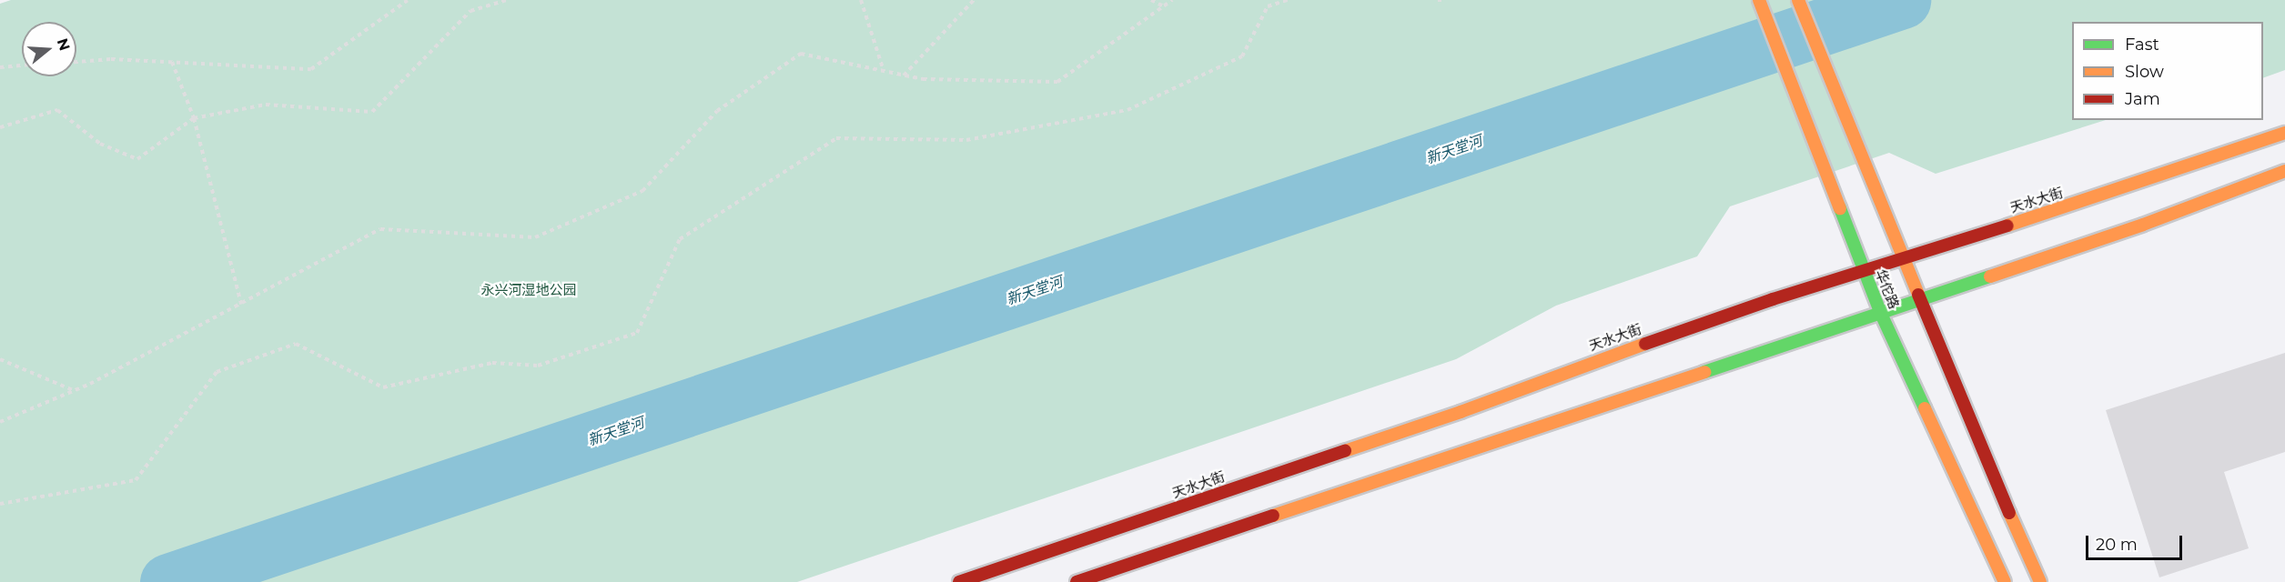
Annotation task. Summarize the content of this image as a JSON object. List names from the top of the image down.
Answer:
{
  "streets": {
    "main road": ["天水大街", "华佗路"]
  },
  "crossings": [
    ["天水大街", "华佗路"]
  ],
  "water": ["新天堂河"],
  "parks": ["永兴河湿地公园"],
  "legend": ["Fast", "Slow", "Jam"],
  "scale_bar": "20 m",
  "north": "right"
}
